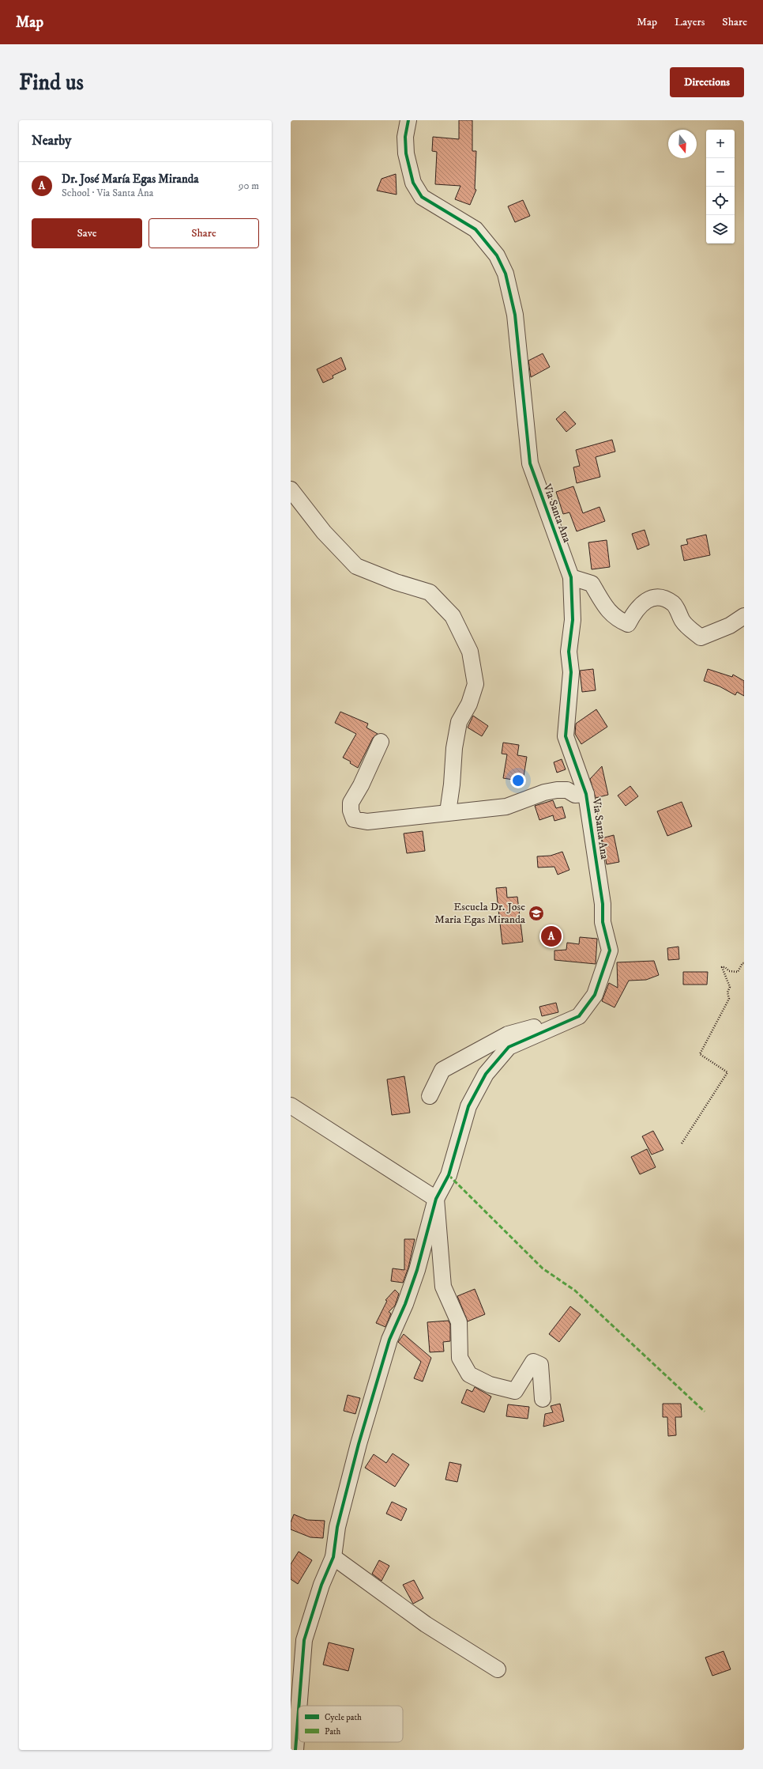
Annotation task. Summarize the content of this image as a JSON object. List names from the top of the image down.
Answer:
{
  "streets": {
    "street": ["Via Santa Ana"]
  },
  "places": {
    "school or university": ["Escuela Dr. Jose Maria Egas Miranda"]
  },
  "legend": ["Cycle path", "Path"],
  "north": "bottom",
  "page": {
    "header": "Map",
    "nav": ["Map", "Layers", "Share"],
    "buttons": [
      "Directions",
      ["Save", "Share"]
    ],
    "title": "Find us",
    "heading": "Nearby",
    "map_buttons": ["+", "−"],
    "list": [
      {
        "mark": "A",
        "name": "Dr. José María Egas Miranda",
        "note": "School · Via Santa Ana",
        "value": "90 m"
      }
    ],
    "pins": "A"
  }
}
